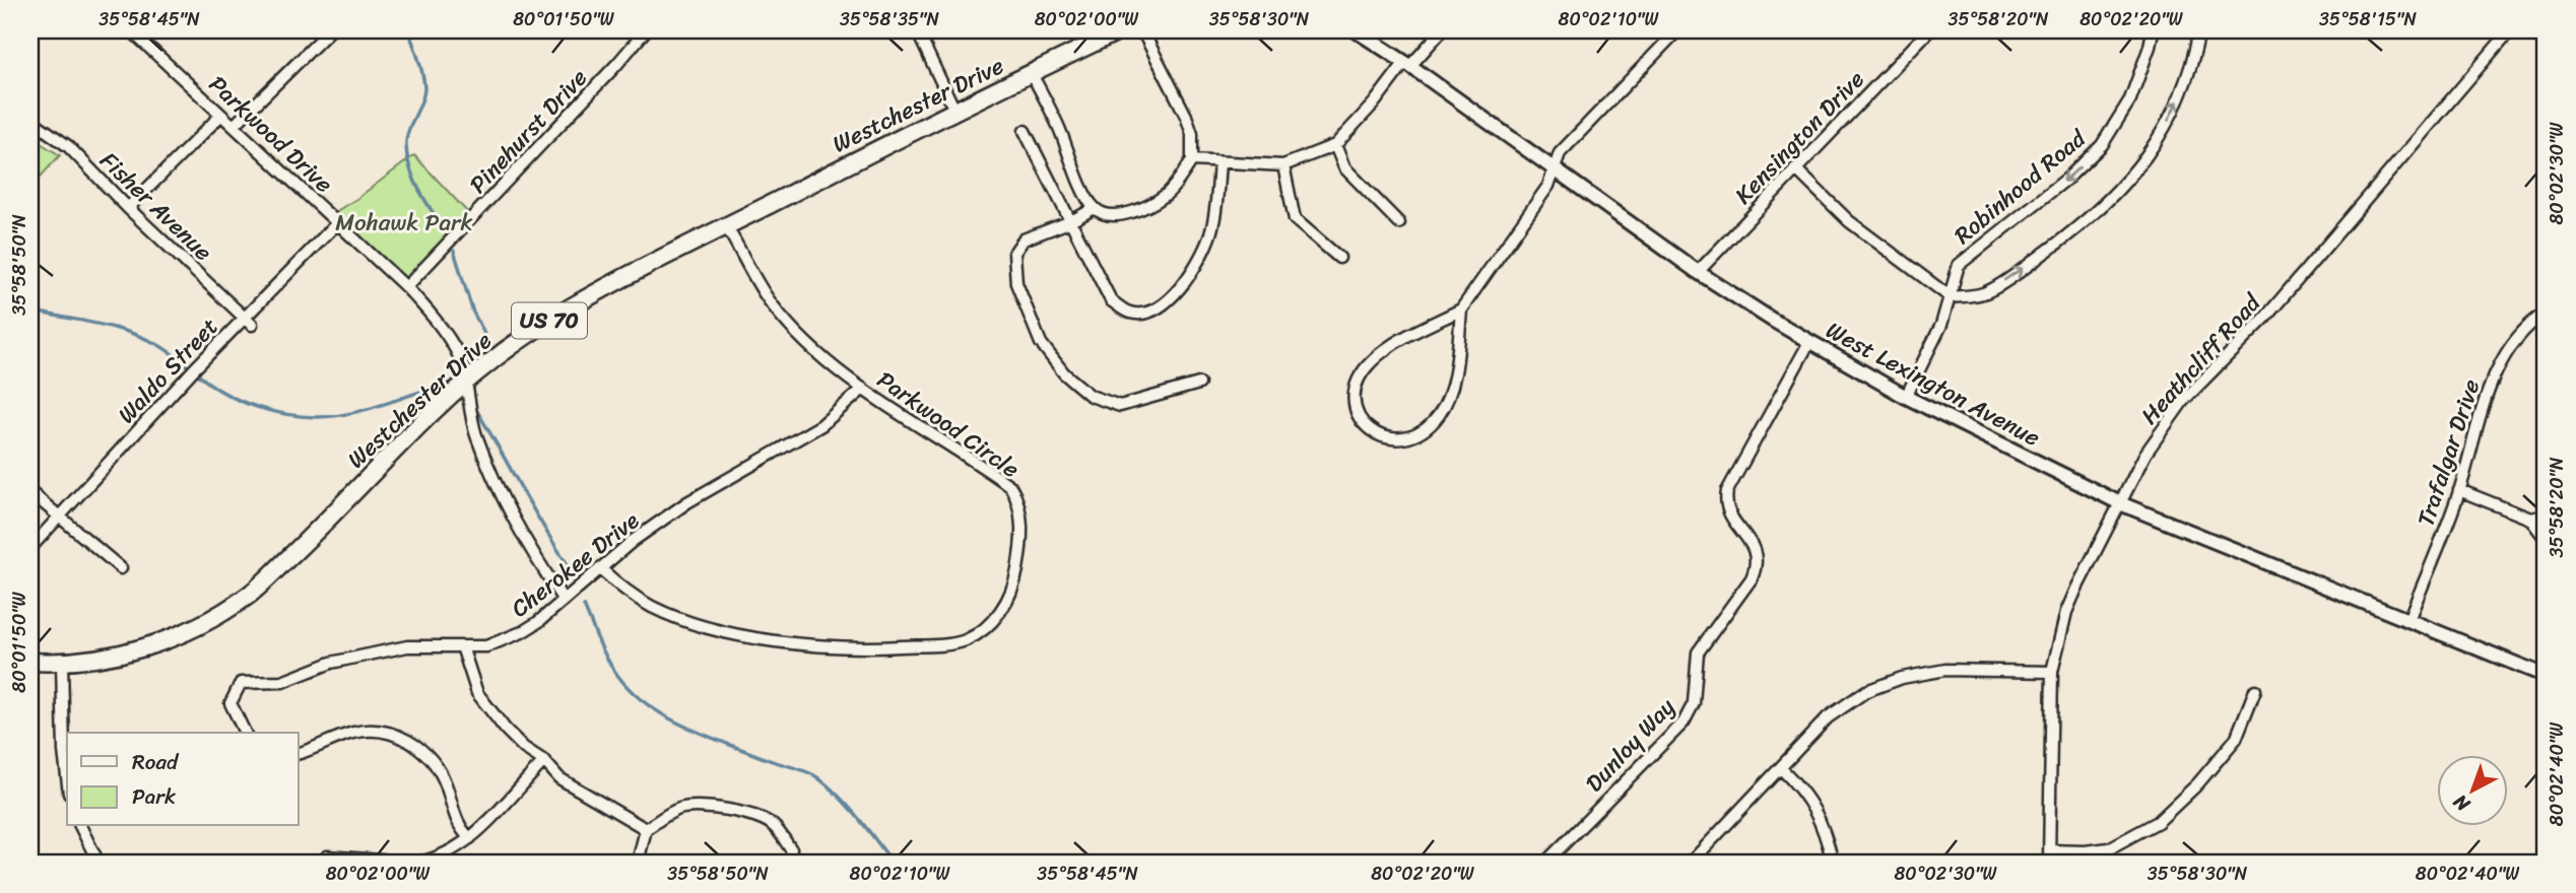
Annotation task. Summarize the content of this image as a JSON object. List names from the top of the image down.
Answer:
{
  "streets": {
    "main road": ["Westchester Drive", "US 70"],
    "street": [
      "Pinehurst Drive",
      "Parkwood Drive",
      "Kensington Drive",
      "Robinhood Road",
      "Fisher Avenue",
      "Heathcliff Road",
      "Waldo Street",
      "West Lexington Avenue",
      "Parkwood Circle",
      "Trafalgar Drive",
      "Cherokee Drive",
      "Dunloy Way"
    ]
  },
  "crossings": [
    ["Westchester Drive", "Parkwood Drive"],
    ["Westchester Drive", "Parkwood Circle"],
    ["Pinehurst Drive", "Parkwood Drive"],
    ["Parkwood Drive", "Waldo Street"],
    ["Parkwood Drive", "Cherokee Drive"],
    ["Kensington Drive", "West Lexington Avenue"],
    ["Robinhood Road", "West Lexington Avenue"],
    ["Fisher Avenue", "Waldo Street"],
    ["Heathcliff Road", "West Lexington Avenue"],
    ["West Lexington Avenue", "Trafalgar Drive"],
    ["West Lexington Avenue", "Dunloy Way"],
    ["Parkwood Circle", "Cherokee Drive"]
  ],
  "parks": ["Mohawk Park"],
  "legend": ["Road", "Park"],
  "north": "bottom left",
  "coordinates": [
    "35°58'45\"N",
    "80°01'50\"W",
    "35°58'35\"N",
    "80°02'00\"W",
    "35°58'30\"N",
    "80°02'10\"W",
    "35°58'20\"N",
    "80°02'20\"W",
    "35°58'15\"N",
    "80°02'30\"W",
    "35°58'50\"N",
    "80°02'40\"W"
  ]
}
